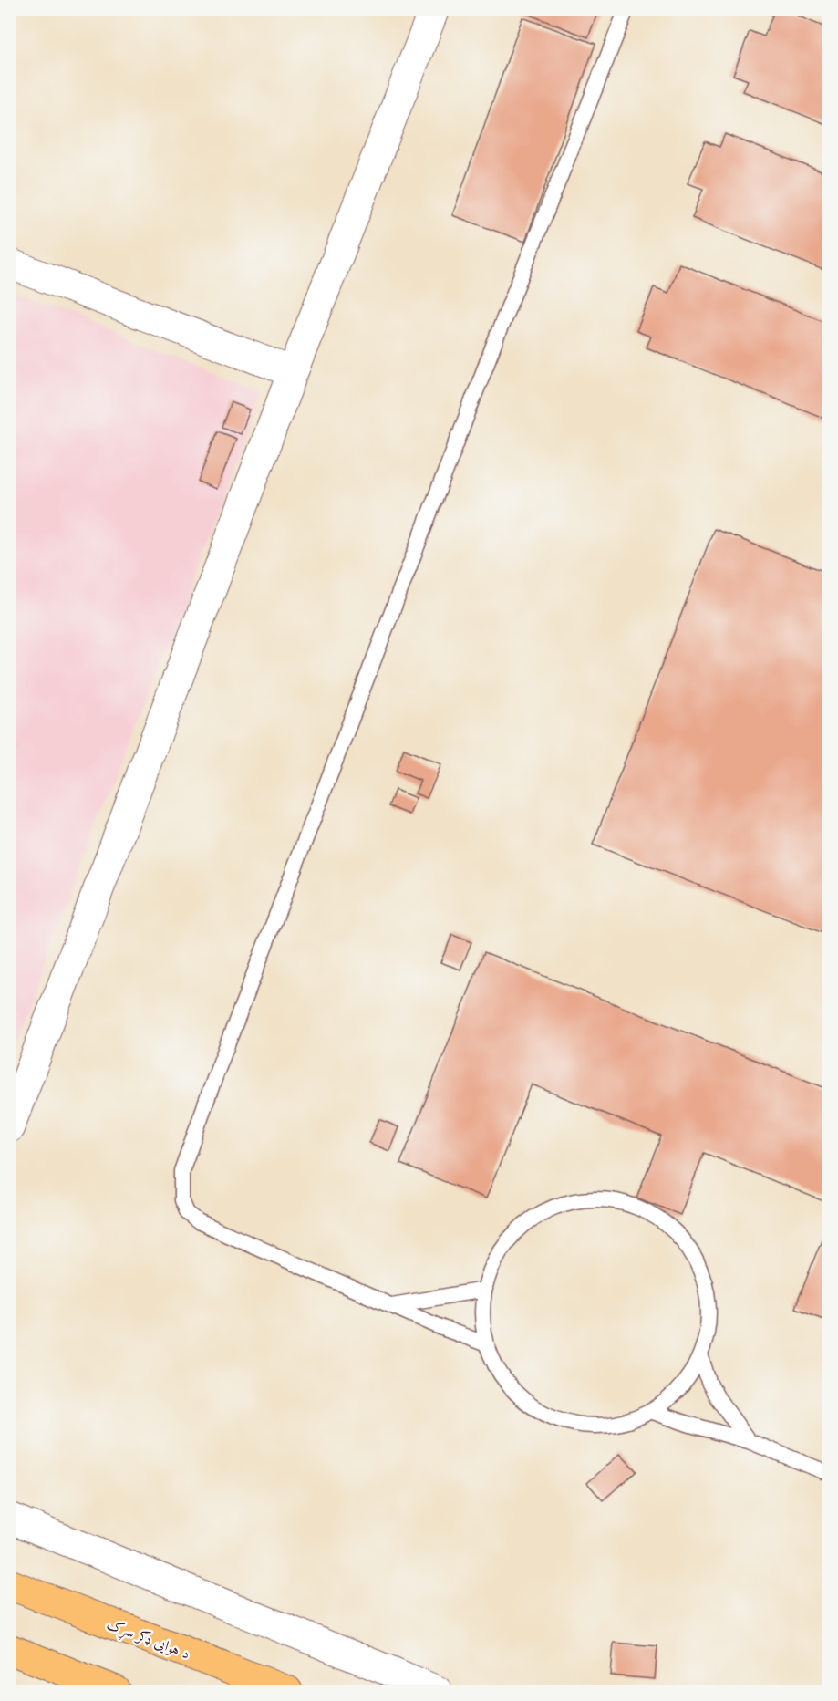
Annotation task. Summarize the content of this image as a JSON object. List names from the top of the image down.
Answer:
{
  "streets": {
    "main road": ["د هوایی ډګر سړک"]
  }
}
